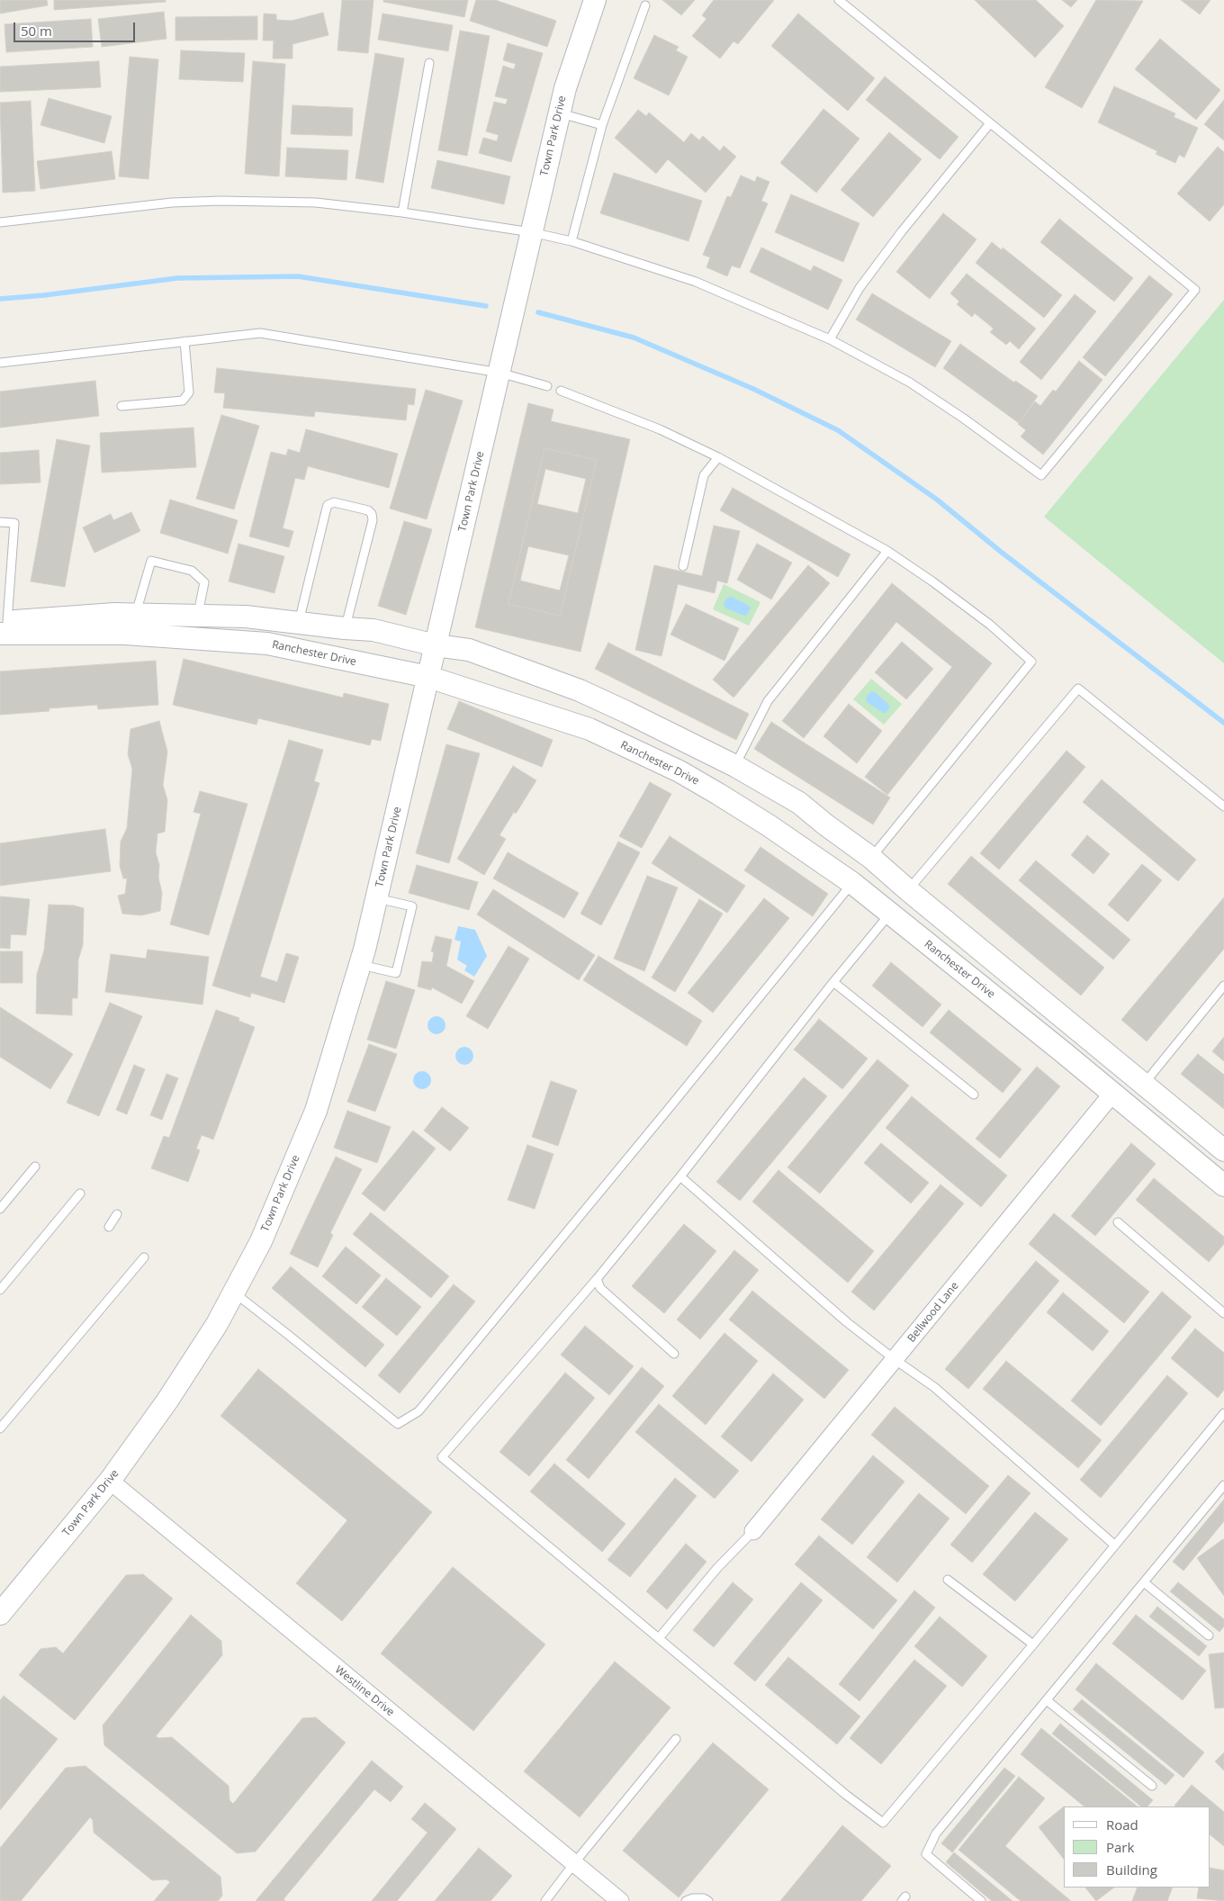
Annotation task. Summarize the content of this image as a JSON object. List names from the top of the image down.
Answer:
{
  "streets": {
    "street": [
      "Town Park Drive",
      "Ranchester Drive",
      "Bellwood Lane",
      "Westline Drive"
    ]
  },
  "crossings": [
    ["Town Park Drive", "Ranchester Drive"],
    ["Town Park Drive", "Westline Drive"],
    ["Ranchester Drive", "Bellwood Lane"]
  ],
  "legend": ["Road", "Park", "Building"],
  "scale_bar": "50 m"
}
